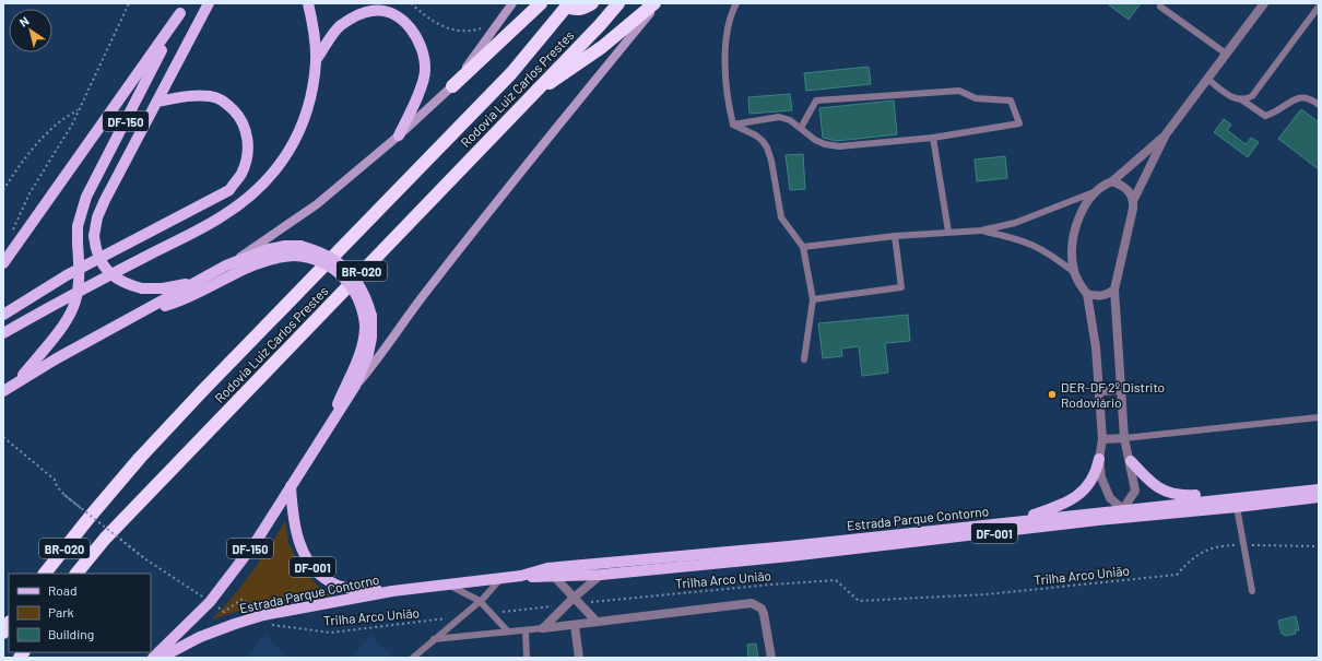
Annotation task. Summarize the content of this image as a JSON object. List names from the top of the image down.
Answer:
{
  "streets": {
    "highway": ["Rodovia Luiz Carlos Prestes", "BR-020"],
    "main road": ["DF-150", "Estrada Parque Contorno", "DF-001"],
    "path": ["Trilha Arco União"]
  },
  "crossings": [
    ["DF-150", "Estrada Parque Contorno"]
  ],
  "places": ["DER-DF 2º Distrito Rodoviário"],
  "legend": ["Road", "Park", "Building"],
  "north": "top left"
}
